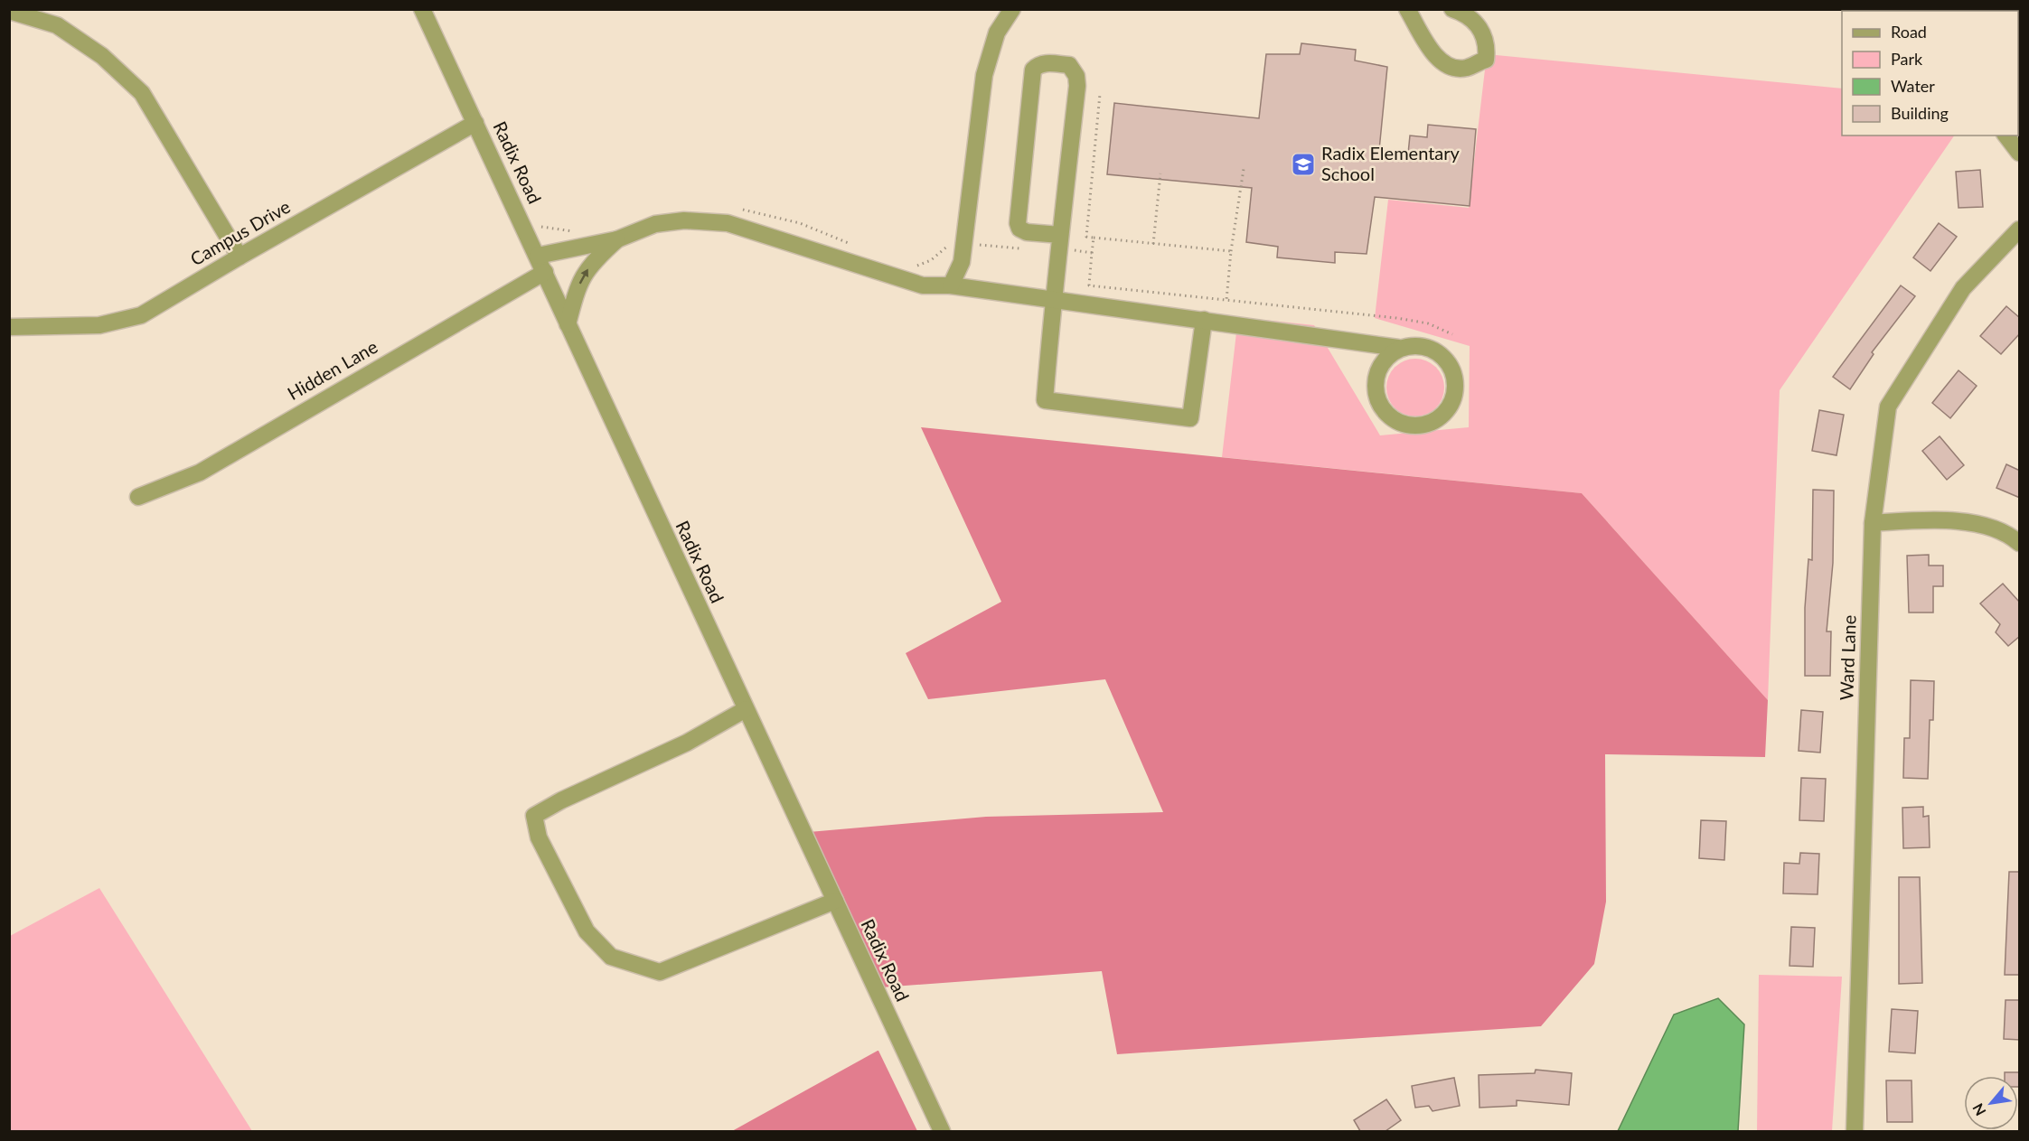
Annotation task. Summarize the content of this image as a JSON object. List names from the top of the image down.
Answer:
{
  "streets": {
    "street": [
      "Radix Road",
      "Campus Drive",
      "Hidden Lane",
      "Ward Lane"
    ]
  },
  "crossings": [
    ["Radix Road", "Campus Drive"],
    ["Radix Road", "Hidden Lane"]
  ],
  "places": {
    "school or university": ["Radix Elementary School"]
  },
  "legend": [
    "Road",
    "Park",
    "Water",
    "Building"
  ],
  "north": "bottom left"
}
